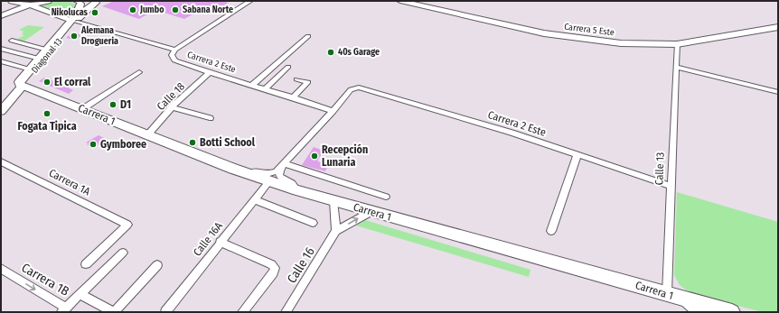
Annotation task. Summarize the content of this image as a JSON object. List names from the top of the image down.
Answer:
{
  "streets": {
    "main road": ["Diagonal 13", "Carrera 1"],
    "street": [
      "Carrera 5 Este",
      "Carrera 2 Este",
      "Calle 18",
      "Calle 13",
      "Carrera 1A",
      "Calle 16A",
      "Calle 16",
      "Carrera 1B"
    ]
  },
  "crossings": [
    ["Carrera 5 Este", "Calle 13"],
    ["Diagonal 13", "Carrera 2 Este"],
    ["Diagonal 13", "Carrera 1"],
    ["Carrera 2 Este", "Calle 18"],
    ["Carrera 2 Este", "Calle 13"],
    ["Calle 18", "Carrera 1"],
    ["Carrera 1", "Calle 13"],
    ["Carrera 1", "Calle 16A"],
    ["Carrera 1", "Calle 16"],
    ["Calle 16A", "Calle 16"]
  ],
  "one_way": ["Carrera 1B"],
  "places": [
    "Jumbo",
    "Sabana Norte",
    "Nikolucas",
    "Alemana Drogueria",
    "40s Garage",
    "El corral",
    "D1",
    "Fogata Tipica",
    "Botti School",
    "Gymboree",
    "Recepción Lunaria"
  ]
}
